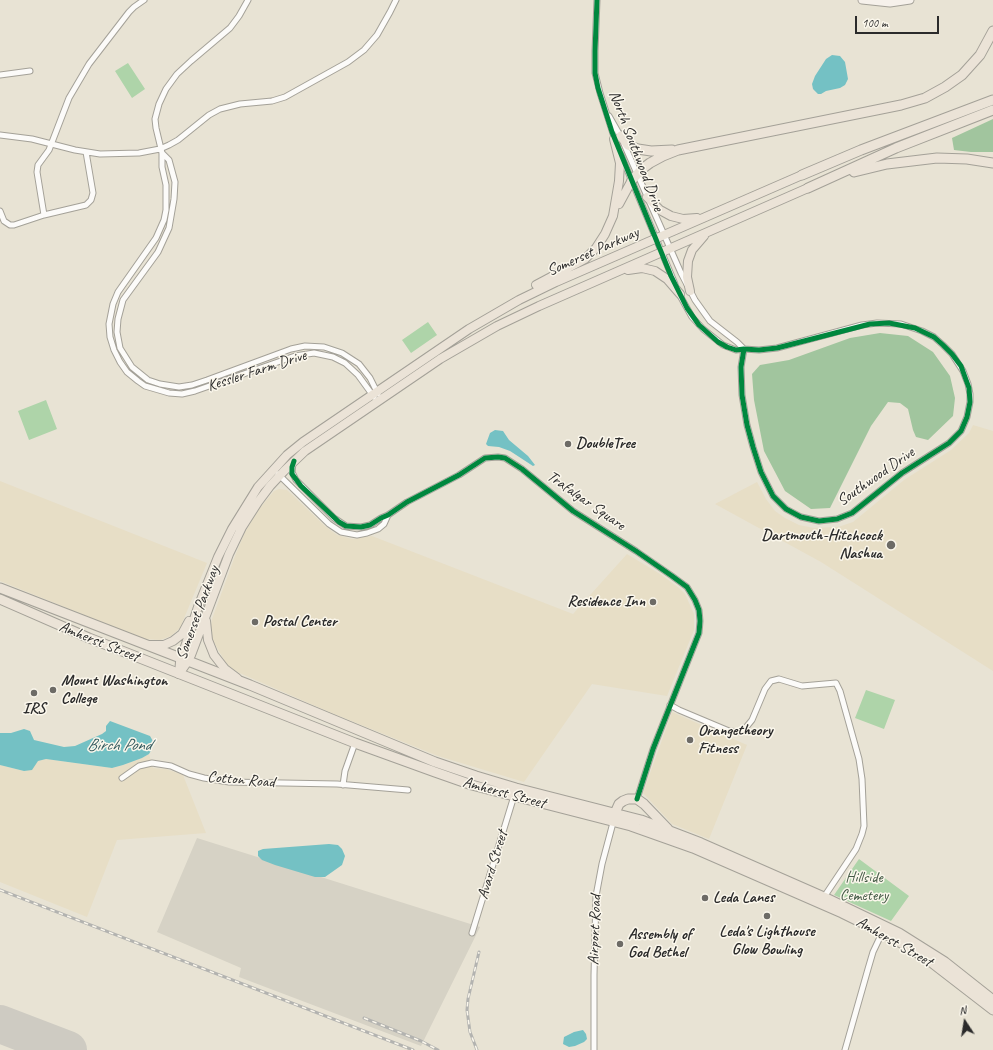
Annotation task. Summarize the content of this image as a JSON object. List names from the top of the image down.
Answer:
{
  "streets": {
    "highway": ["Amherst Street"],
    "main road": ["Somerset Parkway"],
    "street": [
      "North Southwood Drive",
      "Kessler Farm Drive",
      "Southwood Drive",
      "Trafalgar Square",
      "Cotton Road",
      "Avard Street",
      "Airport Road"
    ]
  },
  "crossings": [
    ["North Southwood Drive", "Somerset Parkway"],
    ["North Southwood Drive", "Southwood Drive"],
    ["Somerset Parkway", "Kessler Farm Drive"],
    ["Somerset Parkway", "Southwood Drive"],
    ["Somerset Parkway", "Trafalgar Square"],
    ["Somerset Parkway", "Amherst Street"],
    ["Amherst Street", "Avard Street"],
    ["Amherst Street", "Airport Road"]
  ],
  "water": ["Birch Pond"],
  "parks": ["Hillside Cemetery"],
  "places": [
    "DoubleTree",
    "Dartmouth-Hitchcock Nashua",
    "Residence Inn",
    "Postal Center",
    "Mount Washington College",
    "IRS",
    "Orangetheory Fitness",
    "Leda Lanes",
    "Leda's Lighthouse Glow Bowling",
    "Assembly of God Bethel"
  ],
  "scale_bar": "100 m",
  "north": "top"
}
